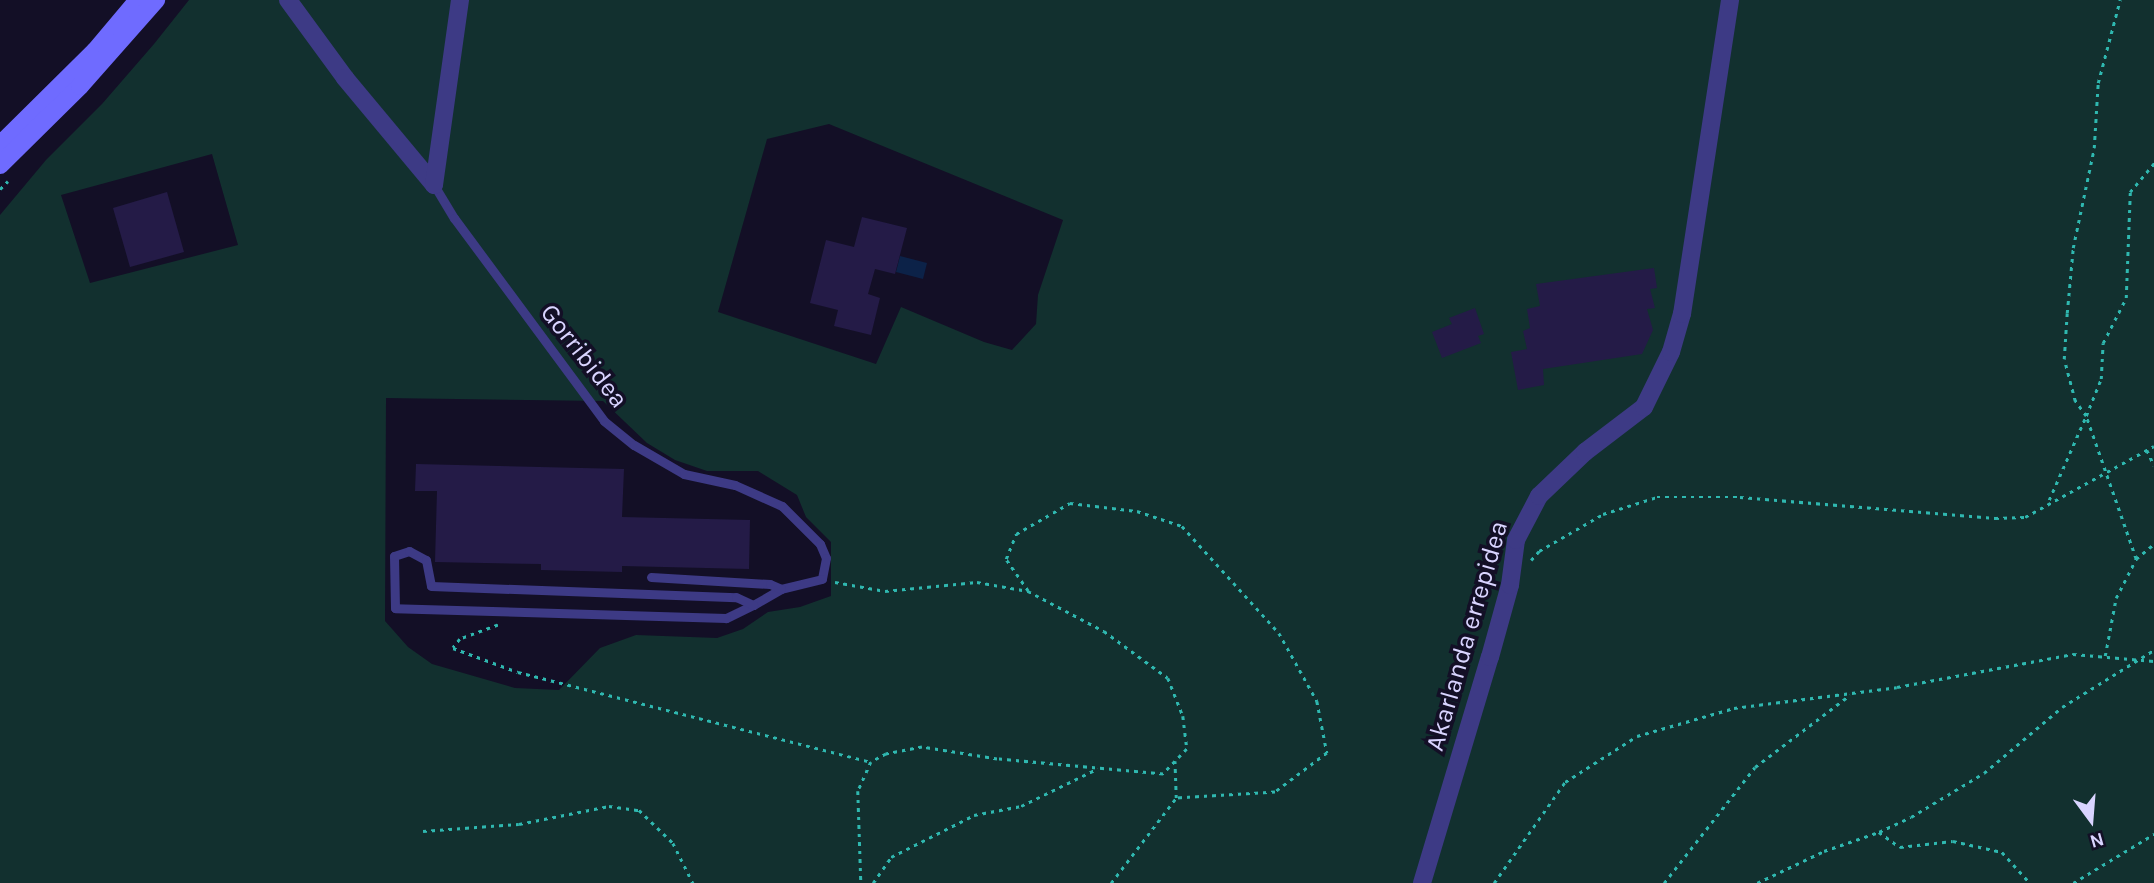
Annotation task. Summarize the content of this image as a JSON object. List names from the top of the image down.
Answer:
{
  "streets": {
    "street": ["Akarlanda errepidea"],
    "lane": ["Gorribidea"]
  },
  "north": "bottom"
}
